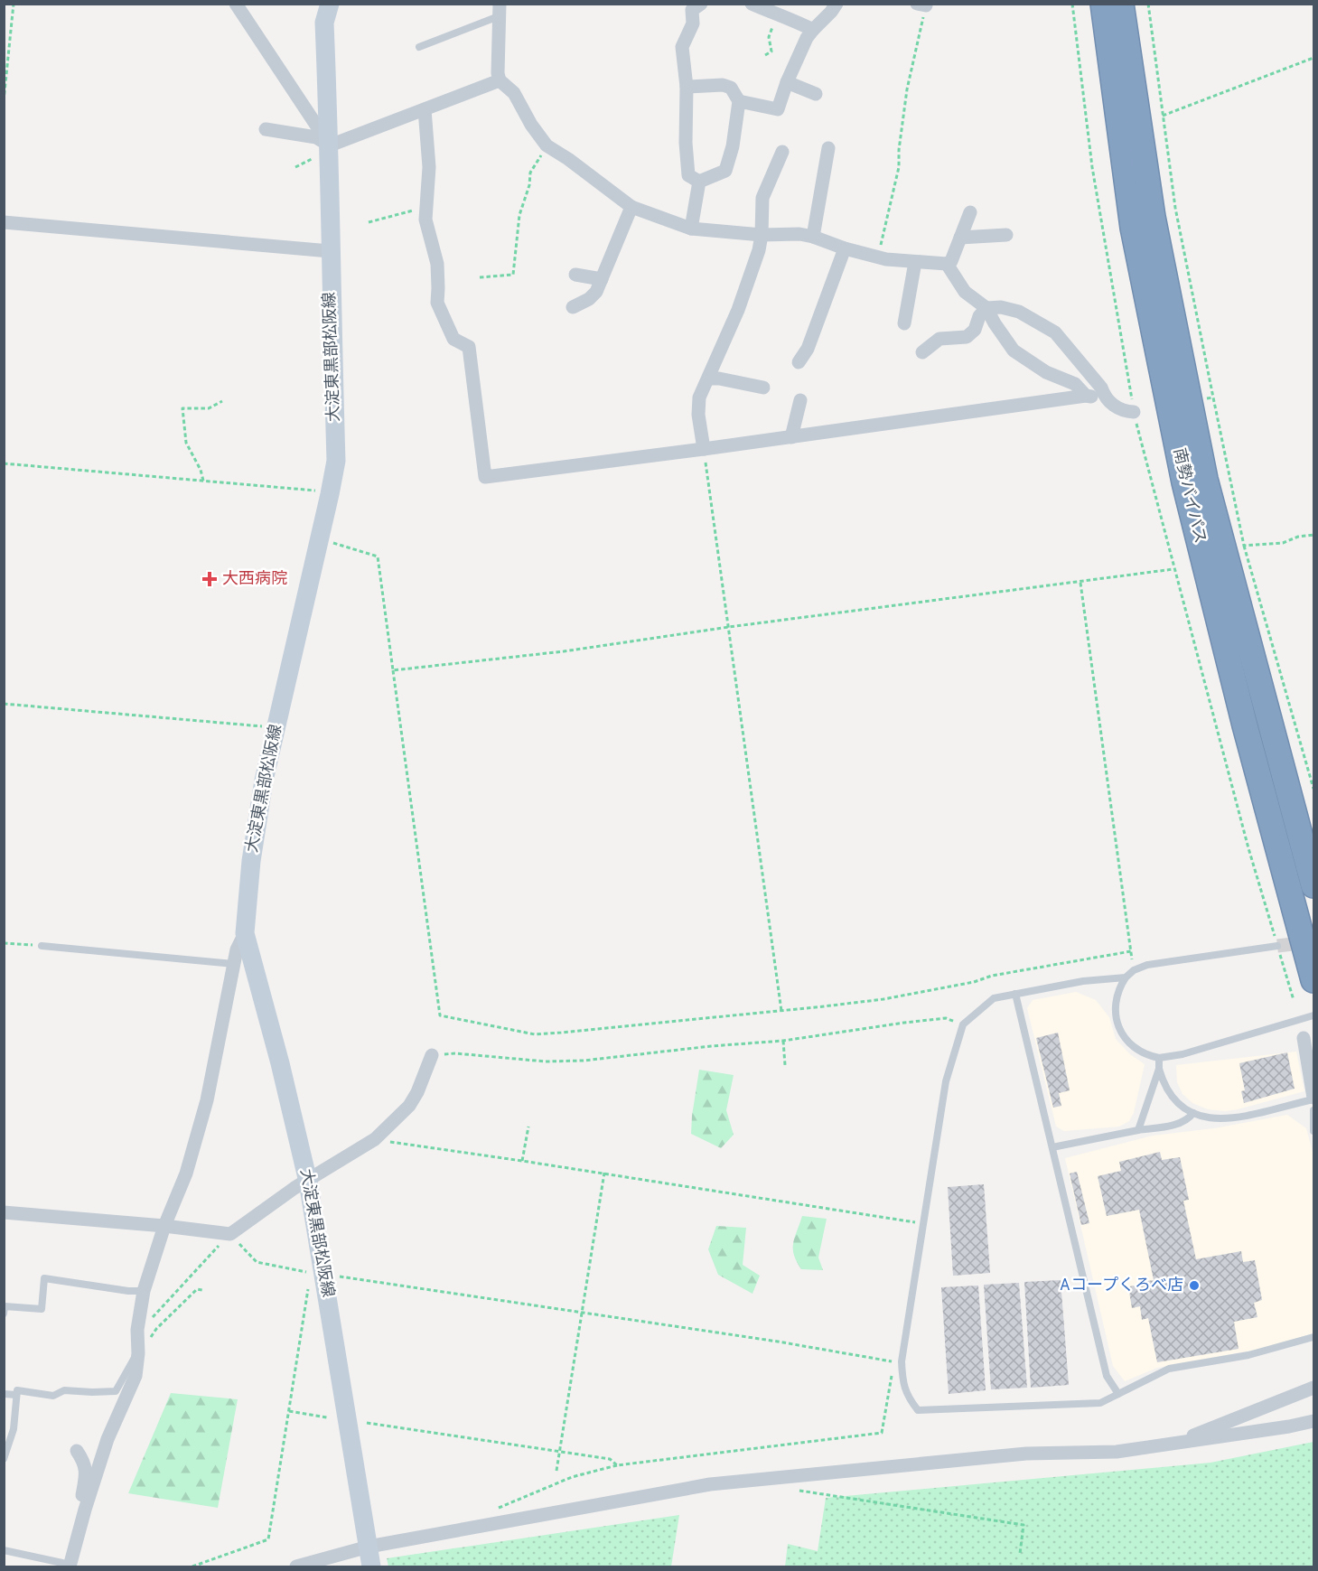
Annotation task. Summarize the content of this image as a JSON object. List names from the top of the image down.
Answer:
{
  "streets": {
    "highway": ["南勢バイパス"],
    "main road": ["大淀東黒部松阪線"]
  },
  "places": {
    "health": ["大西病院"],
    "other": ["Aコープくろべ店"]
  }
}
